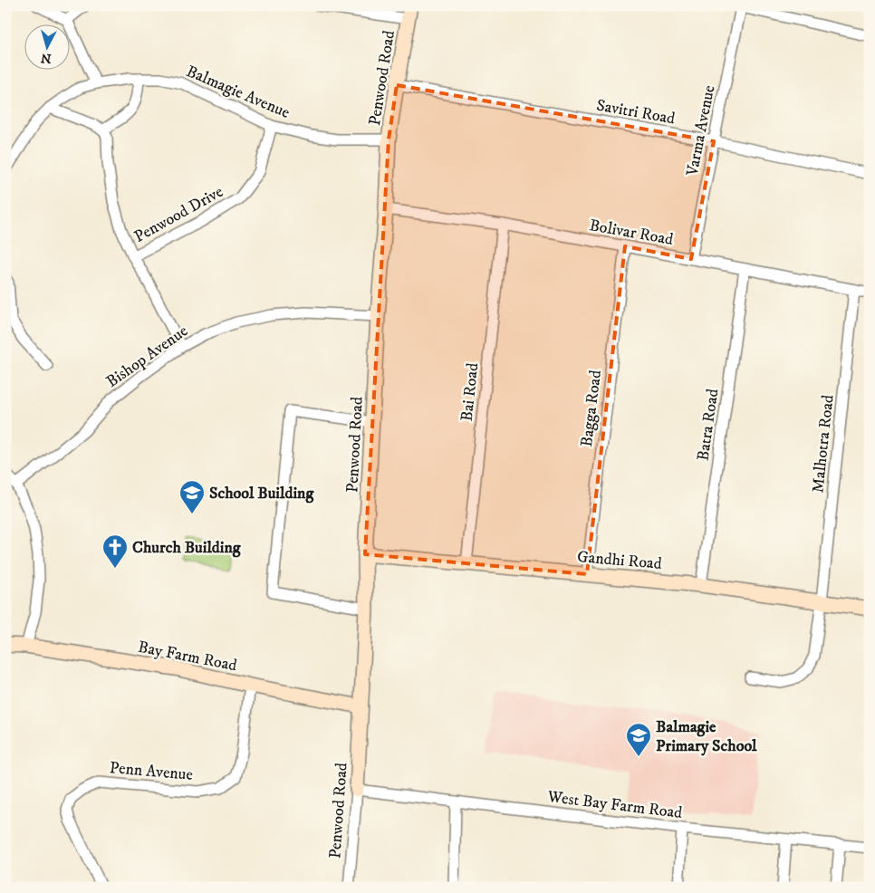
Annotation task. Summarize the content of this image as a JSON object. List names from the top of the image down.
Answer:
{
  "streets": {
    "street": [
      "Penwood Road",
      "Balmagie Avenue",
      "Savitri Road",
      "Varma Avenue",
      "Penwood Drive",
      "Bolivar Road",
      "Bishop Avenue",
      "Bai Road",
      "Bagga Road",
      "Batra Road",
      "Malhotra Road",
      "Gandhi Road",
      "Bay Farm Road",
      "Penn Avenue",
      "West Bay Farm Road"
    ]
  },
  "crossings": [
    ["Penwood Road", "Balmagie Avenue"],
    ["Penwood Road", "Savitri Road"],
    ["Penwood Road", "Bolivar Road"],
    ["Penwood Road", "Bishop Avenue"],
    ["Penwood Road", "Gandhi Road"],
    ["Penwood Road", "Bay Farm Road"],
    ["Penwood Road", "West Bay Farm Road"],
    ["Balmagie Avenue", "Penwood Drive"],
    ["Savitri Road", "Varma Avenue"],
    ["Varma Avenue", "Bolivar Road"],
    ["Bolivar Road", "Bai Road"],
    ["Bolivar Road", "Bagga Road"],
    ["Bolivar Road", "Batra Road"],
    ["Bolivar Road", "Malhotra Road"],
    ["Bai Road", "Gandhi Road"],
    ["Bagga Road", "Gandhi Road"],
    ["Batra Road", "Gandhi Road"],
    ["Malhotra Road", "Gandhi Road"],
    ["Bay Farm Road", "Penn Avenue"]
  ],
  "places": {
    "school or university": ["School Building", "Balmagie Primary School"],
    "church": ["Church Building"]
  },
  "north": "bottom"
}
